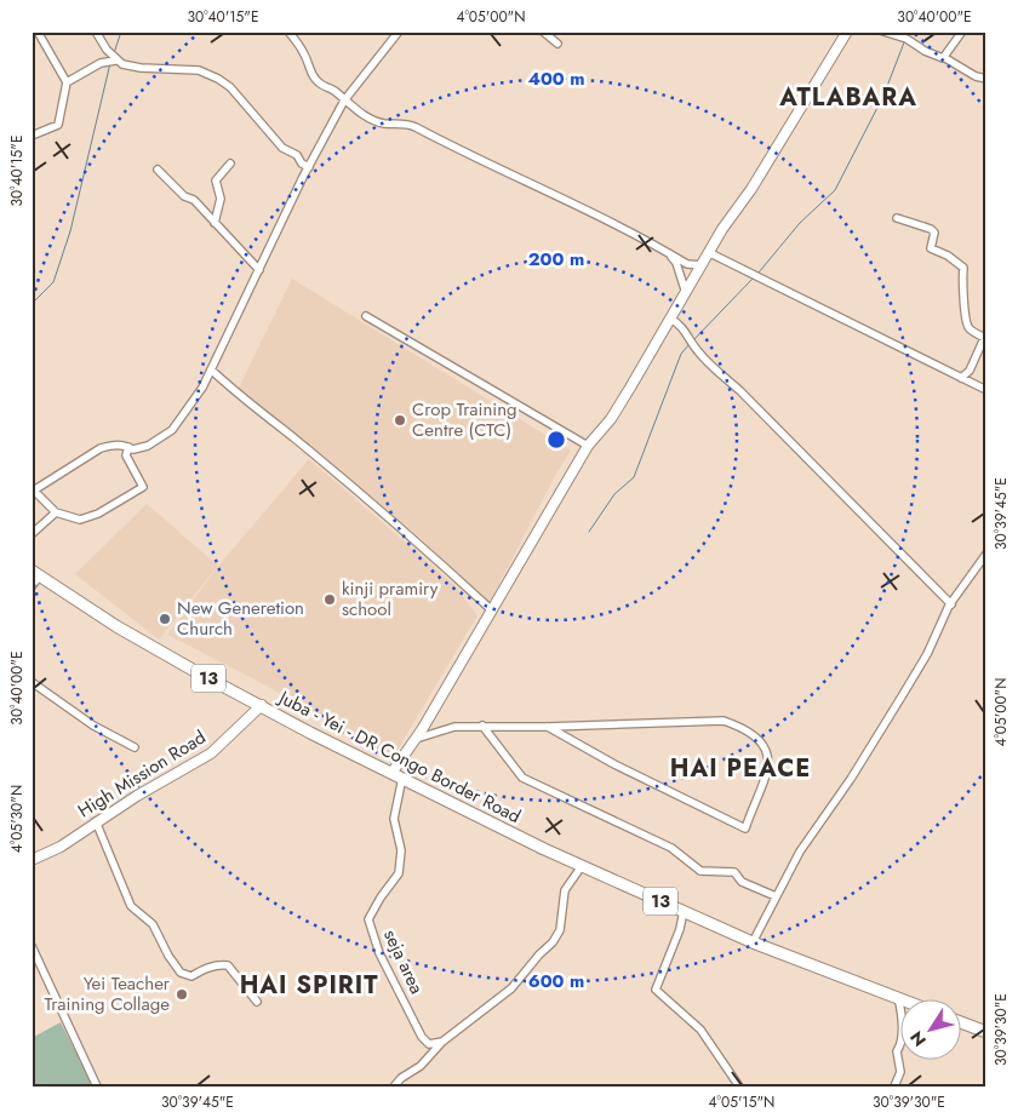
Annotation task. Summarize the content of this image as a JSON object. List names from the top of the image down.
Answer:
{
  "streets": {
    "main road": ["13", "Juba - Yei - DR Congo Border Road"],
    "street": ["High Mission Road", "seja area"]
  },
  "crossings": [
    ["Juba - Yei - DR Congo Border Road", "High Mission Road"],
    ["Juba - Yei - DR Congo Border Road", "seja area"]
  ],
  "districts": ["ATLABARA", "HAI PEACE", "HAI SPIRIT"],
  "places": [
    "Crop Training Centre (CTC)",
    "kinji pramiry school",
    "New Generetion Church",
    "Yei Teacher Training Collage"
  ],
  "north": "bottom left",
  "coordinates": [
    "30°40'15\"E",
    "4°05'00\"N",
    "30°40'00\"E",
    "30°39'45\"E",
    "4°05'30\"N",
    "30°39'30\"E",
    "4°05'15\"N"
  ],
  "rings": ["400 m", "200 m", "600 m"]
}
